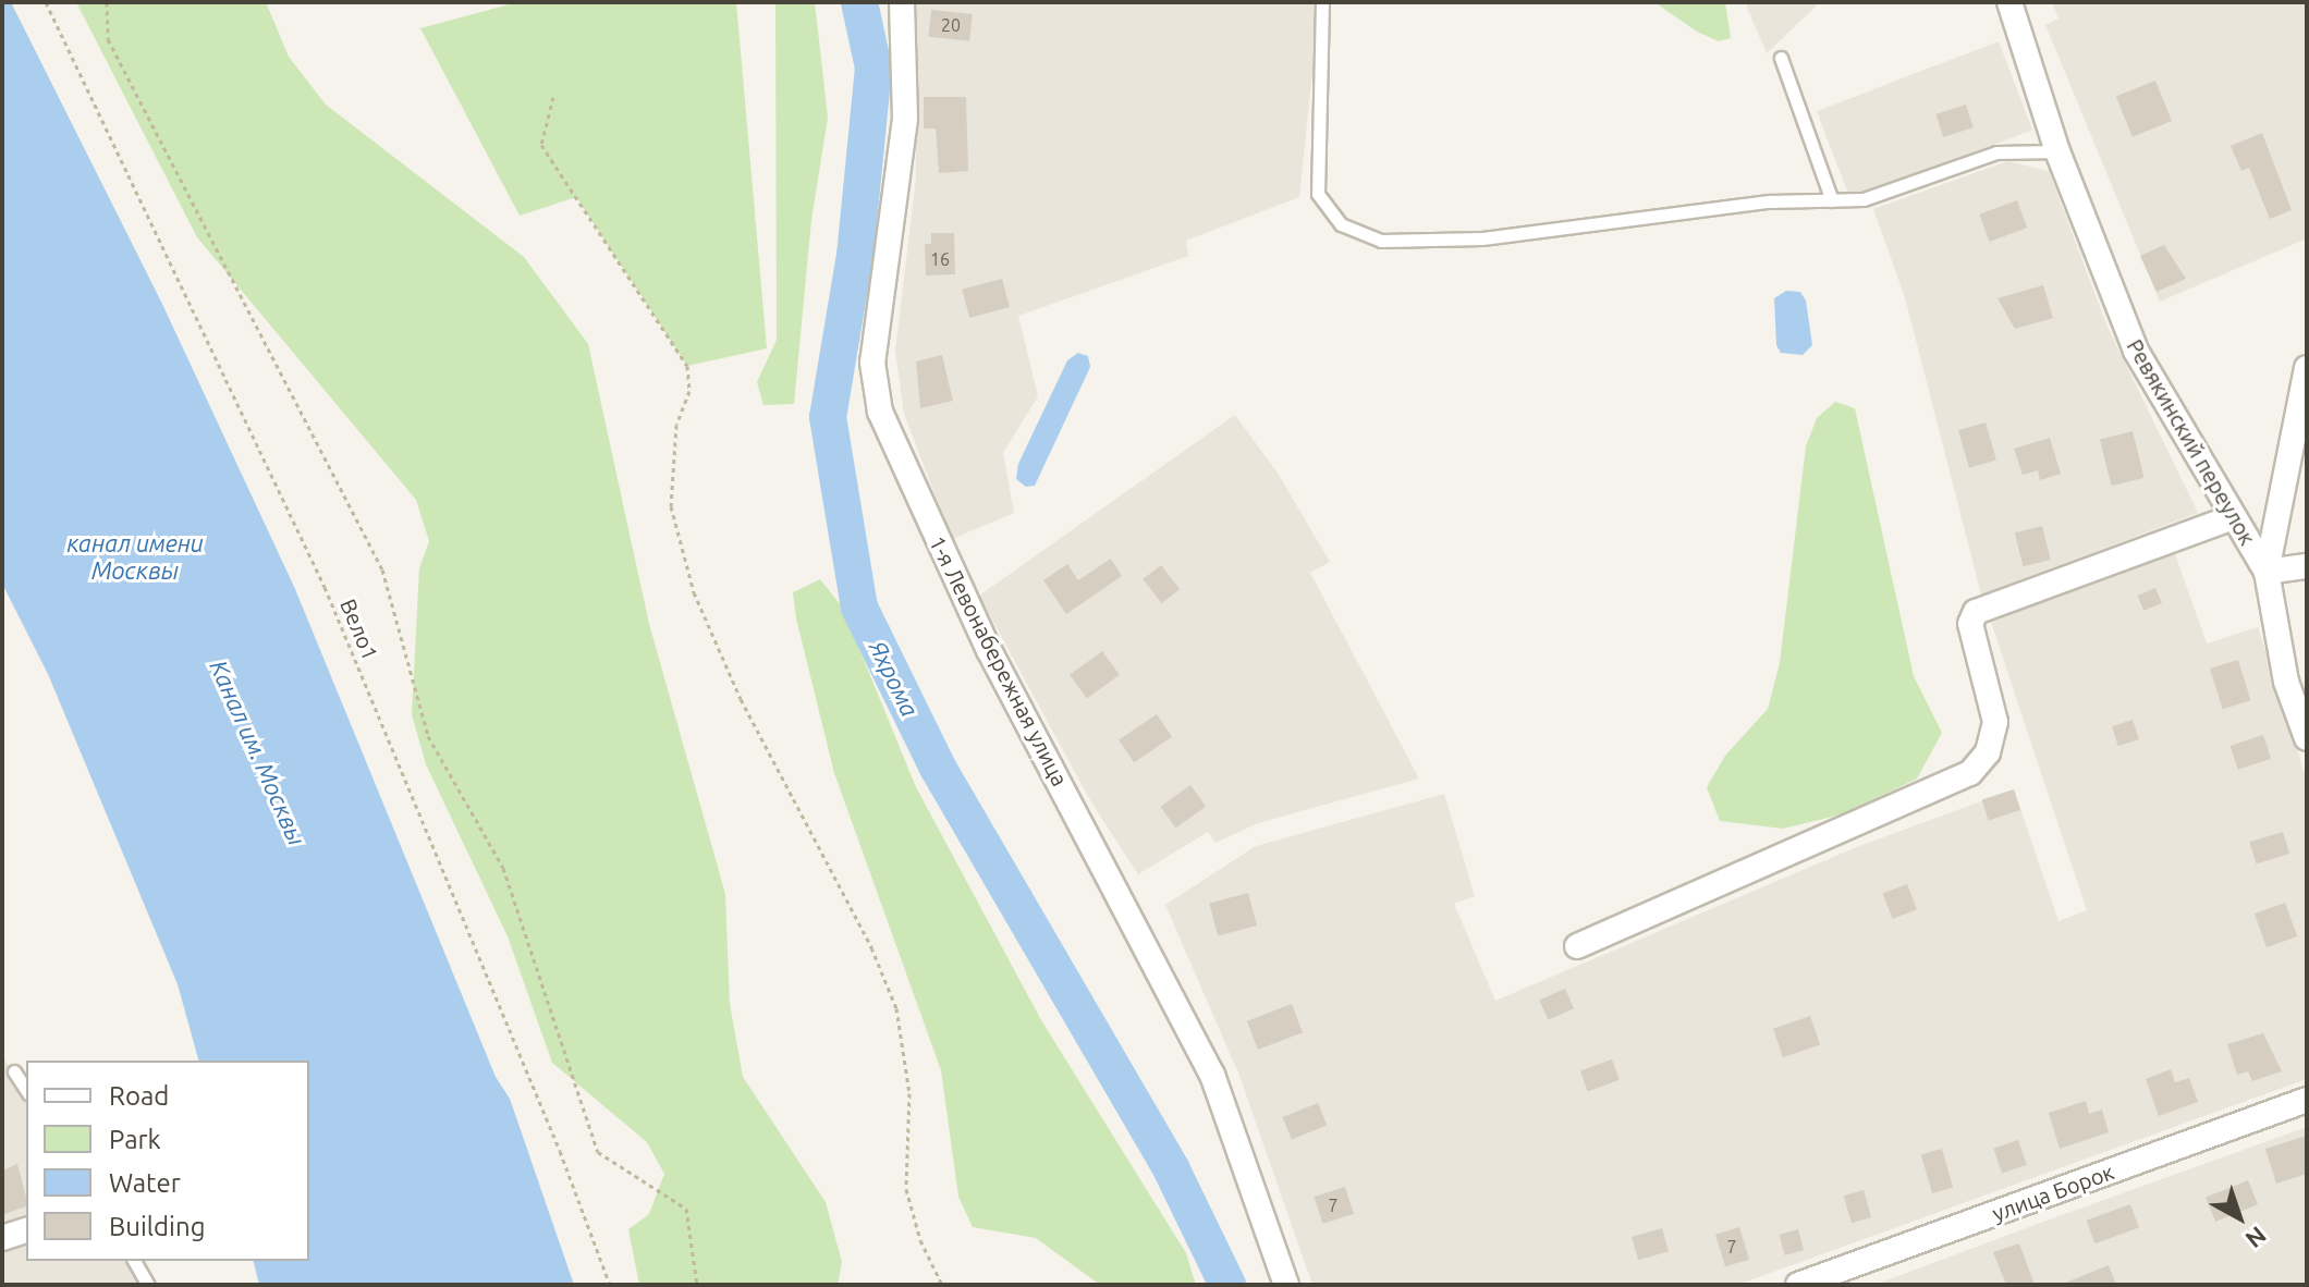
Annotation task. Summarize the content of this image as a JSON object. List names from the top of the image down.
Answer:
{
  "streets": {
    "street": ["Ревякинский переулок", "1-я Левонабережная улица", "улица Борок"],
    "path": ["Вело1"]
  },
  "water": ["канал имени Москвы", "Яхрома", "Канал им. Москвы"],
  "house_numbers": [
    "20",
    "16",
    "7",
    "7"
  ],
  "legend": [
    "Road",
    "Park",
    "Water",
    "Building"
  ],
  "north": "bottom right"
}
